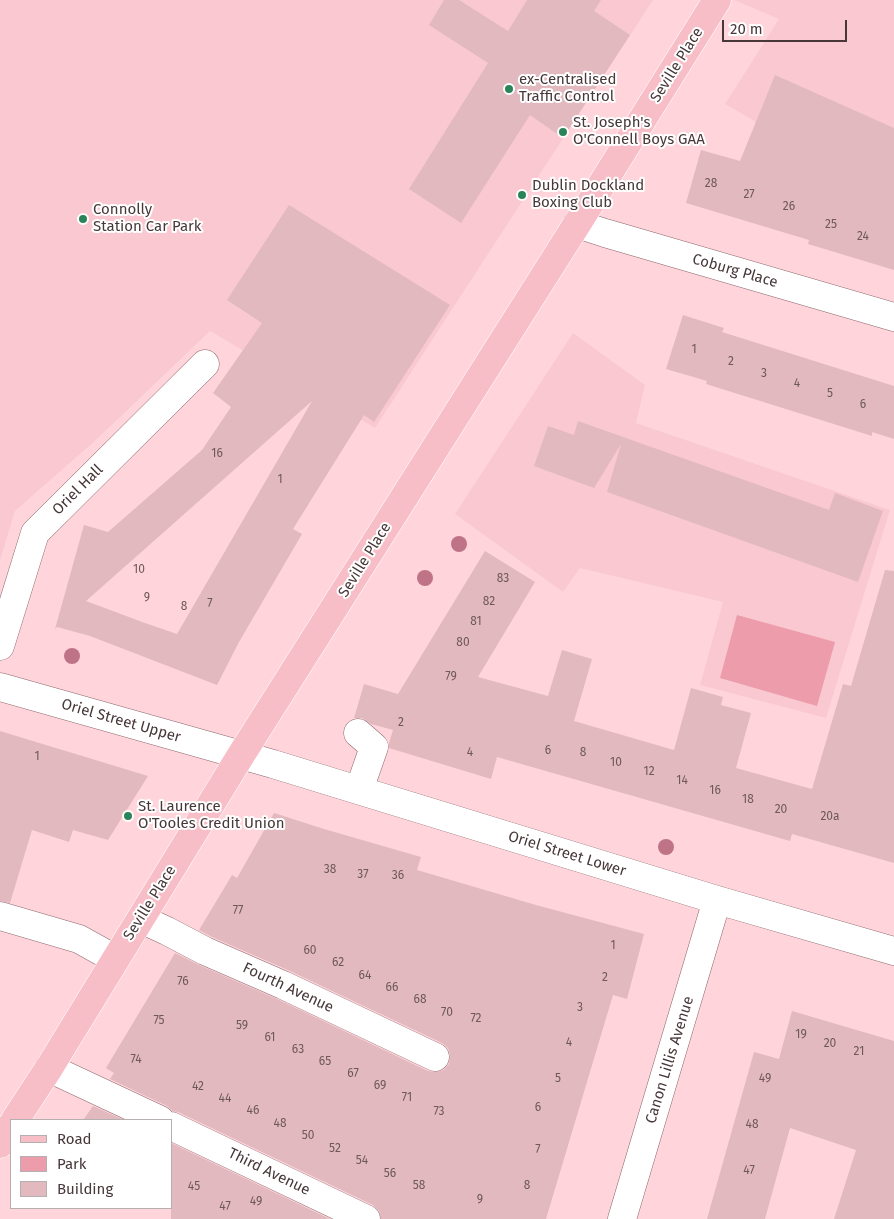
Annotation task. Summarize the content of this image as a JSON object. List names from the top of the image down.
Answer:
{
  "streets": {
    "main road": ["Seville Place"],
    "street": [
      "Coburg Place",
      "Oriel Hall",
      "Oriel Street Upper",
      "Oriel Street Lower",
      "Fourth Avenue",
      "Canon Lillis Avenue",
      "Third Avenue"
    ]
  },
  "crossings": [
    ["Seville Place", "Coburg Place"],
    ["Seville Place", "Oriel Street Upper"],
    ["Seville Place", "Oriel Street Lower"],
    ["Seville Place", "Fourth Avenue"],
    ["Oriel Street Upper", "Oriel Street Lower"],
    ["Oriel Street Lower", "Canon Lillis Avenue"]
  ],
  "places": [
    "ex-Centralised Traffic Control",
    "St. Joseph's O'Connell Boys GAA",
    "Dublin Dockland Boxing Club",
    "Connolly Station Car Park",
    "St. Laurence O'Tooles Credit Union"
  ],
  "house_numbers": [
    "28",
    "27",
    "26",
    "25",
    "24",
    "1",
    "2",
    "3",
    "4",
    "5",
    "6",
    "16",
    "1",
    "10",
    "83",
    "9",
    "82",
    "7",
    "8",
    "81",
    "80",
    "79",
    "2",
    "6",
    "4",
    "8",
    "1",
    "10",
    "12",
    "14",
    "16",
    "18",
    "20",
    "20a",
    "38",
    "37",
    "36",
    "77",
    "1",
    "60",
    "62",
    "64",
    "2",
    "76",
    "66",
    "68",
    "3",
    "70",
    "72",
    "75",
    "59",
    "19",
    "61",
    "4",
    "20",
    "63",
    "21",
    "74",
    "65",
    "67",
    "5",
    "49",
    "69",
    "42",
    "71",
    "44",
    "6",
    "46",
    "73",
    "48",
    "48",
    "50",
    "52",
    "7",
    "54",
    "47",
    "56",
    "58",
    "8",
    "45",
    "9",
    "49",
    "47"
  ],
  "legend": ["Road", "Park", "Building"],
  "scale_bar": "20 m"
}
